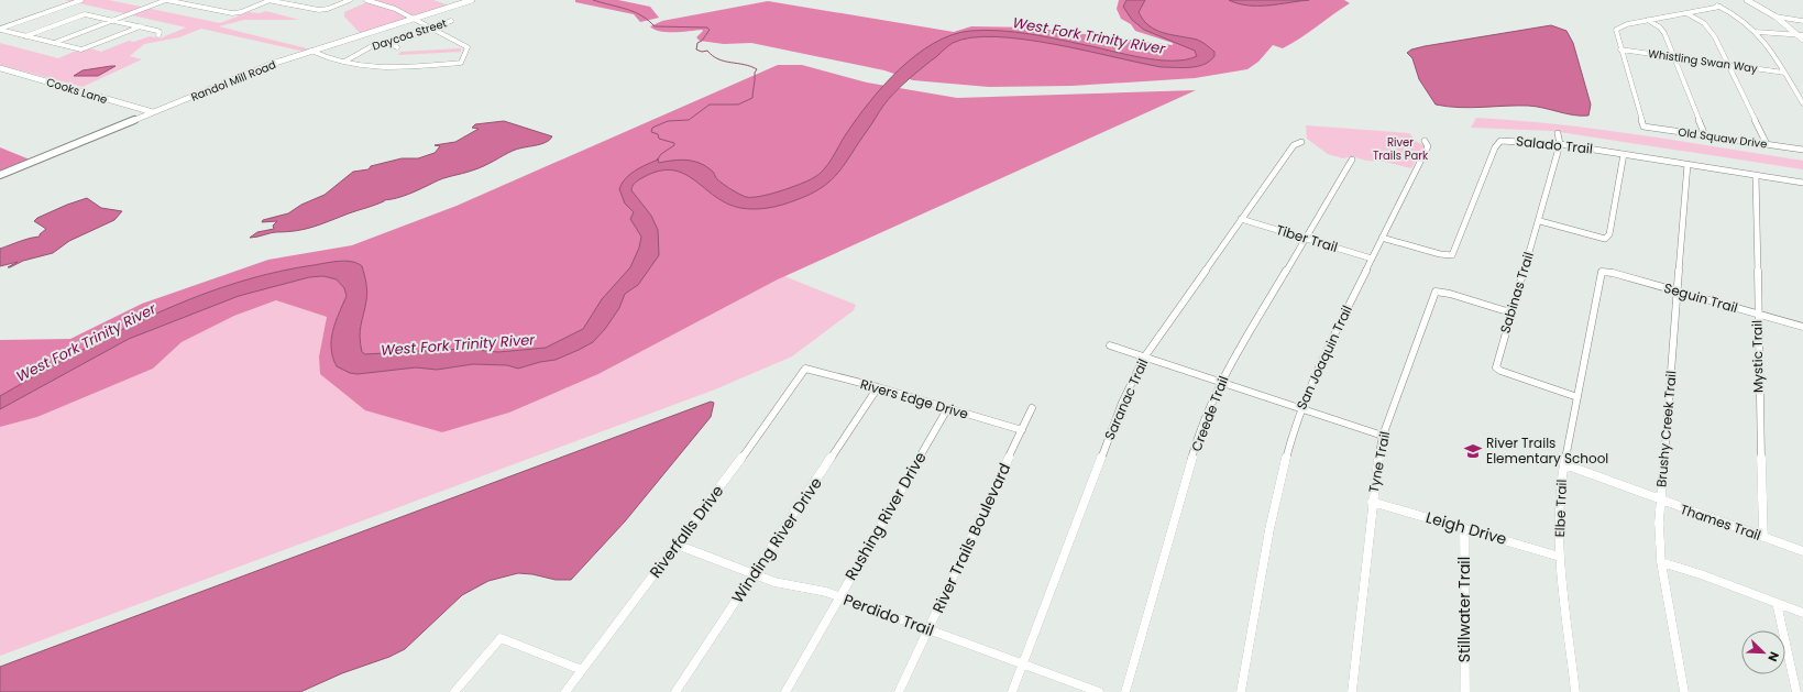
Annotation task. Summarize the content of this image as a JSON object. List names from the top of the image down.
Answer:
{
  "streets": {
    "main road": ["Randol Mill Road", "Cooks Lane"],
    "street": [
      "Daycoa Street",
      "Whistling Swan Way",
      "Old Squaw Drive",
      "Salado Trail",
      "Tiber Trail",
      "Sabinas Trail",
      "Seguin Trail",
      "Mystic Trail",
      "San Joaquin Trail",
      "Rivers Edge Drive",
      "Saranac Trail",
      "Creede Trail",
      "Brushy Creek Trail",
      "Tyne Trail",
      "Elbe Trail",
      "Rushing River Drive",
      "Thames Trail",
      "Leigh Drive",
      "Riverfalls Drive",
      "River Trails Boulevard",
      "Winding River Drive",
      "Stillwater Trail",
      "Perdido Trail"
    ]
  },
  "crossings": [
    ["Whistling Swan Way", "Old Squaw Drive"],
    ["Randol Mill Road", "Cooks Lane"],
    ["Salado Trail", "Sabinas Trail"],
    ["Salado Trail", "Mystic Trail"],
    ["Salado Trail", "San Joaquin Trail"],
    ["Salado Trail", "Brushy Creek Trail"],
    ["Tiber Trail", "San Joaquin Trail"],
    ["Tiber Trail", "Saranac Trail"],
    ["Tiber Trail", "Creede Trail"],
    ["Sabinas Trail", "Tyne Trail"],
    ["Sabinas Trail", "Elbe Trail"],
    ["Seguin Trail", "Mystic Trail"],
    ["Seguin Trail", "Brushy Creek Trail"],
    ["Seguin Trail", "Elbe Trail"],
    ["Mystic Trail", "Thames Trail"],
    ["Rivers Edge Drive", "Rushing River Drive"],
    ["Rivers Edge Drive", "Riverfalls Drive"],
    ["Rivers Edge Drive", "River Trails Boulevard"],
    ["Rivers Edge Drive", "Winding River Drive"],
    ["Saranac Trail", "Perdido Trail"],
    ["Brushy Creek Trail", "Thames Trail"],
    ["Tyne Trail", "Leigh Drive"],
    ["Elbe Trail", "Thames Trail"],
    ["Elbe Trail", "Leigh Drive"],
    ["Rushing River Drive", "Perdido Trail"],
    ["Leigh Drive", "Stillwater Trail"],
    ["Riverfalls Drive", "Perdido Trail"],
    ["River Trails Boulevard", "Perdido Trail"],
    ["Winding River Drive", "Perdido Trail"]
  ],
  "water": ["West Fork Trinity River"],
  "parks": ["River Trails Park"],
  "places": {
    "school or university": ["River Trails Elementary School"]
  },
  "north": "bottom right"
}
